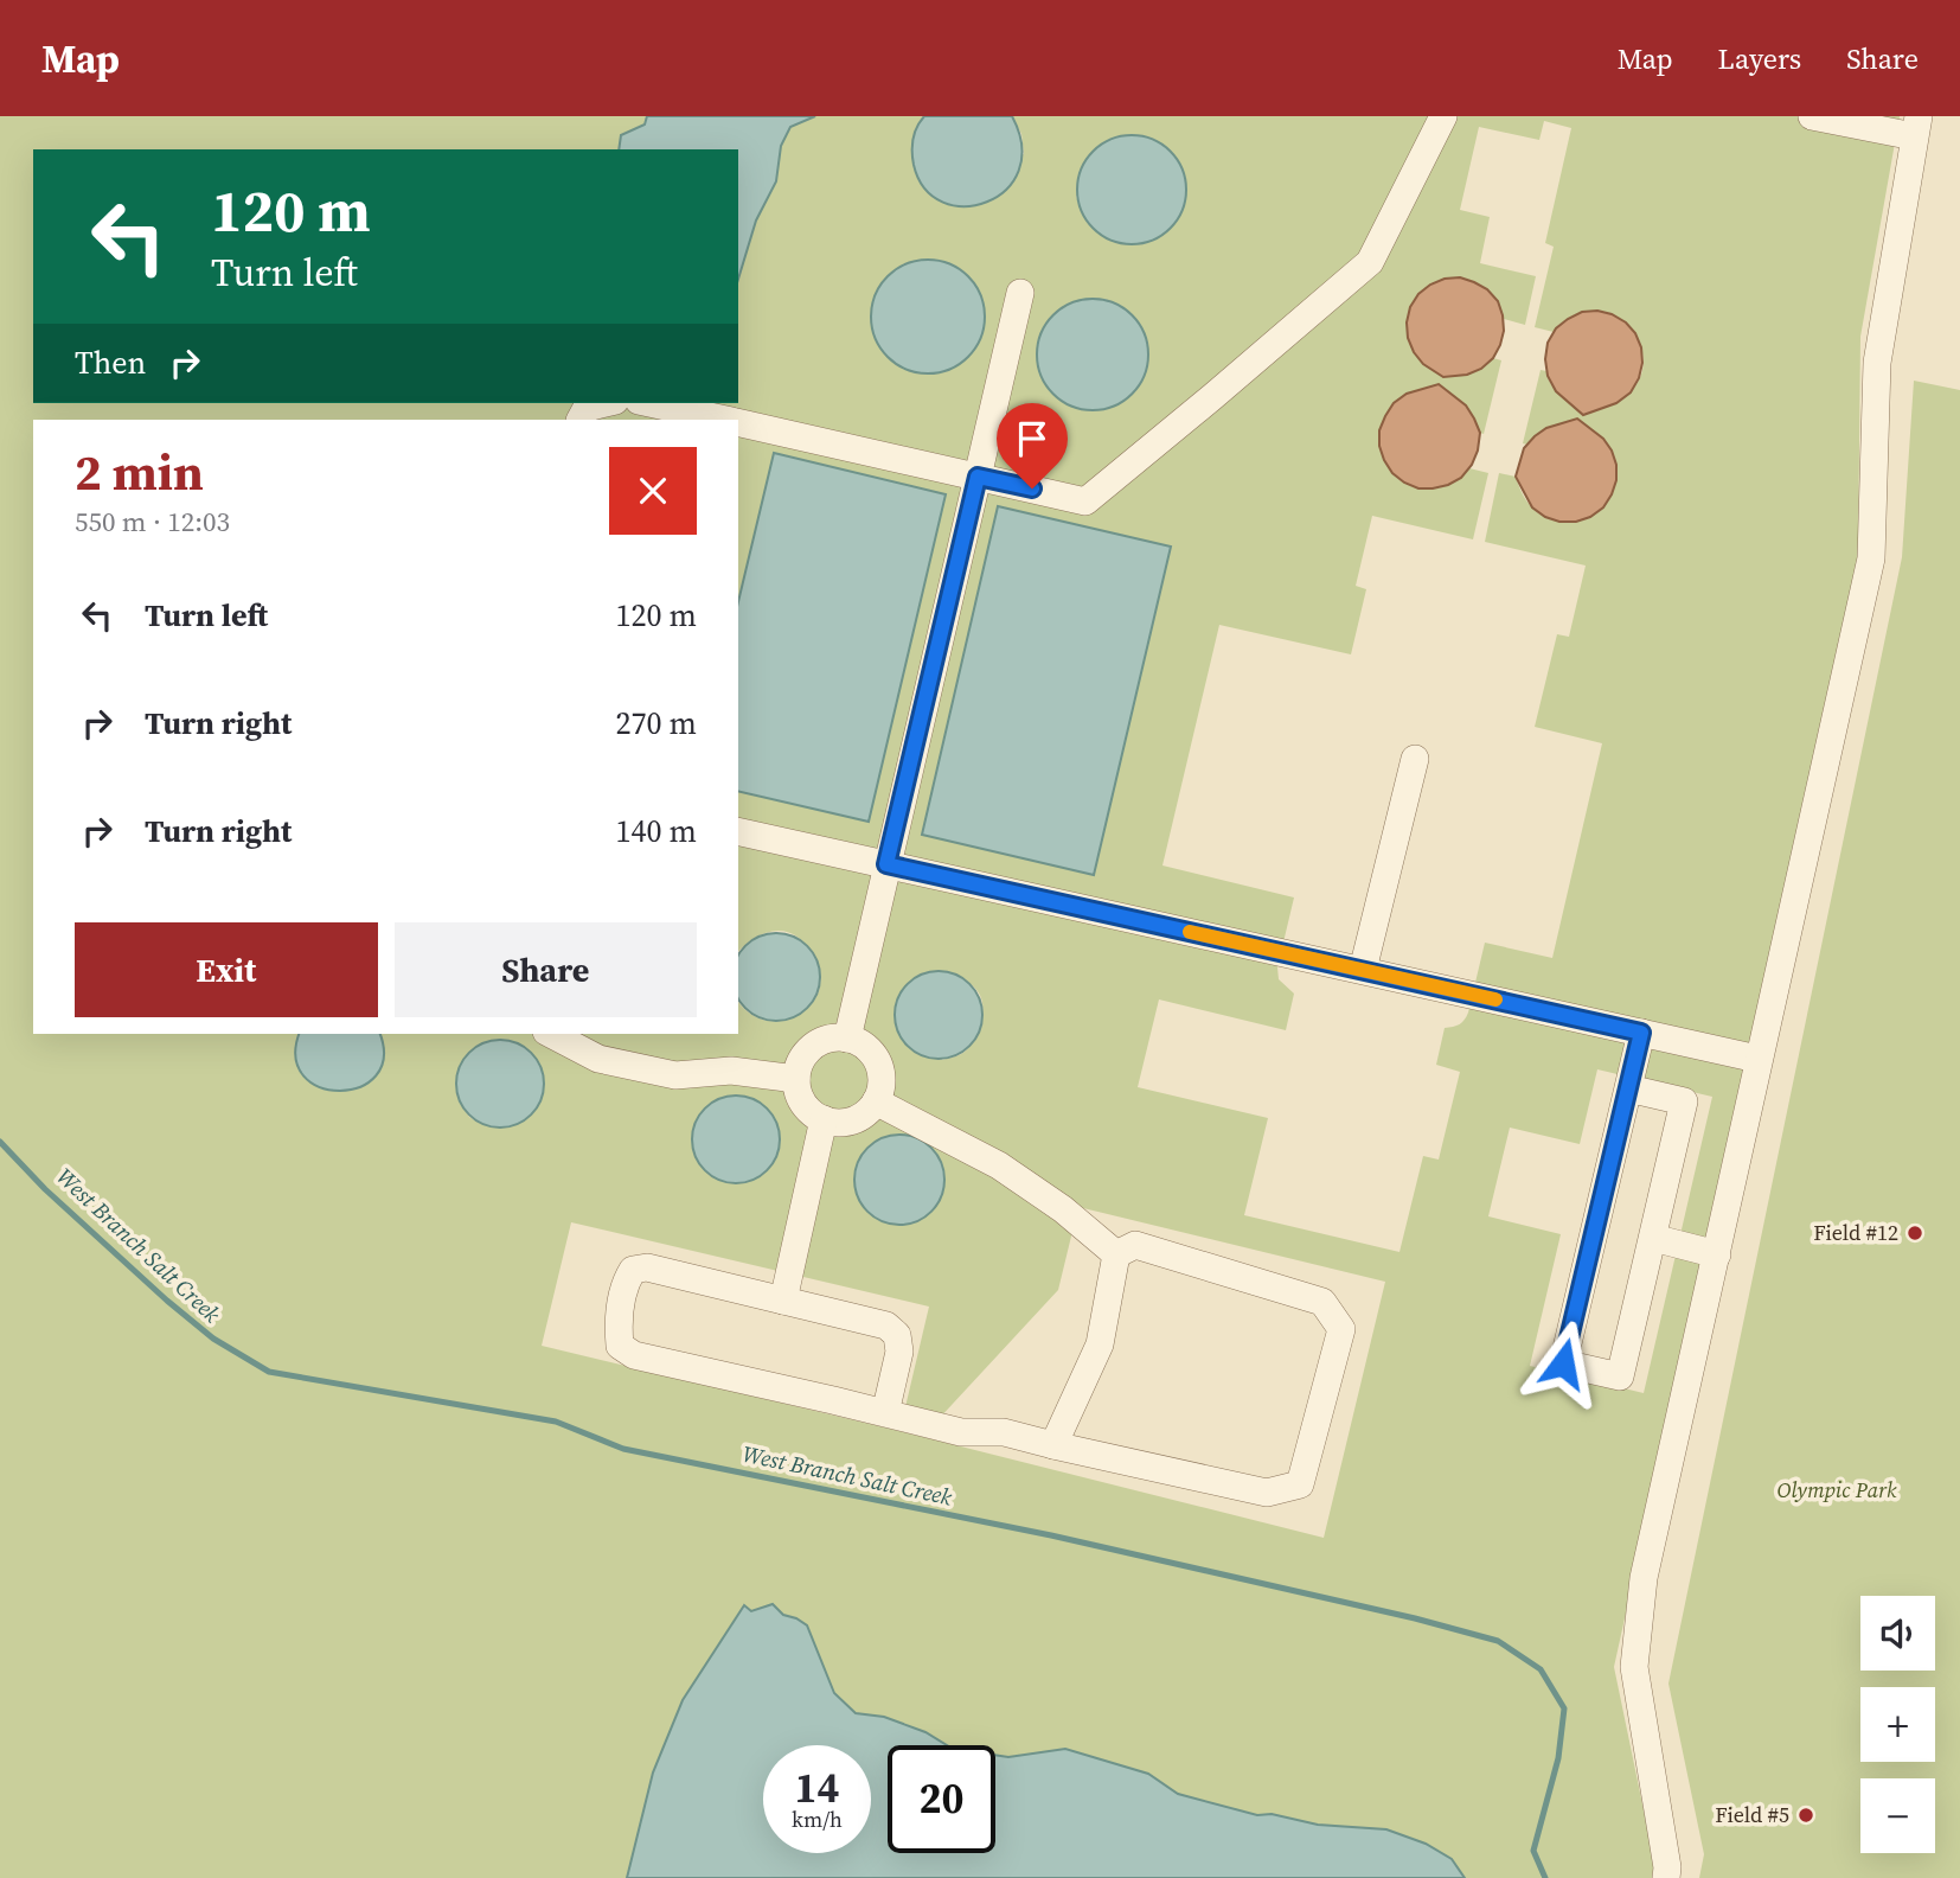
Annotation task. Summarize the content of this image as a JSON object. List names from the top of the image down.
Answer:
{
  "water": ["West Branch Salt Creek"],
  "parks": ["Olympic Park"],
  "places": ["Field #12", "Field #5"],
  "page": {
    "header": "Map",
    "nav": ["Map", "Layers", "Share"],
    "turn": ["120 m", "Turn left"],
    "then": "Then",
    "heading": ["2 min", "550 m · 12:03"],
    "list": [
      {
        "name": "Turn left",
        "value": "120 m"
      },
      {
        "name": "Turn right",
        "value": "270 m"
      },
      {
        "name": "Turn right",
        "value": "140 m"
      }
    ],
    "buttons": ["Exit", "Share"],
    "map_buttons": ["+", "−"],
    "speed": "14 km/h",
    "limit": "20"
  }
}
